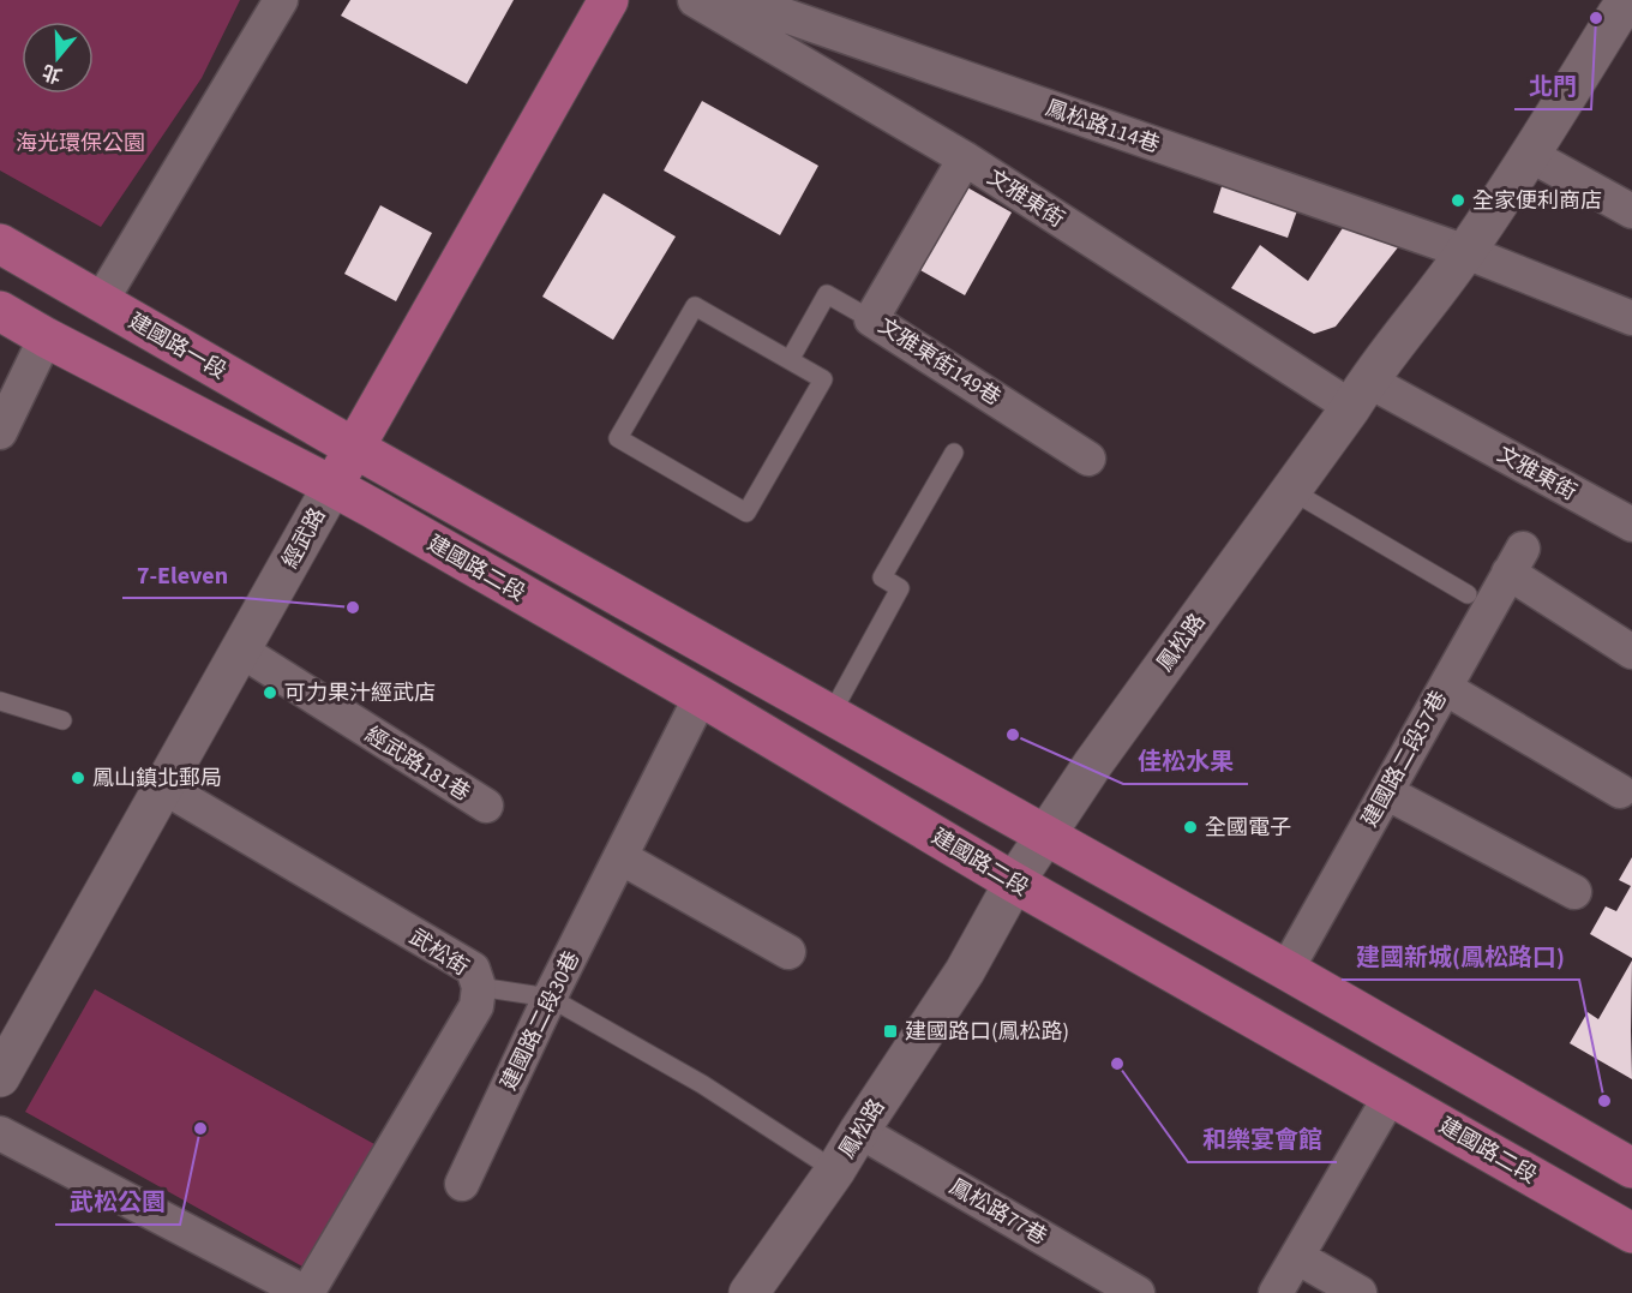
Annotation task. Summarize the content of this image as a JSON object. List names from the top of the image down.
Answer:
{
  "streets": {
    "main road": ["建國路一段", "經武路", "建國路二段"],
    "street": [
      "鳳松路114巷",
      "文雅東街",
      "文雅東街149巷",
      "鳳松路",
      "建國路二段57巷",
      "經武路181巷",
      "武松街",
      "建國路二段30巷",
      "鳳松路77巷"
    ]
  },
  "crossings": [
    ["鳳松路114巷", "鳳松路"],
    ["文雅東街", "文雅東街149巷"],
    ["文雅東街", "鳳松路"],
    ["建國路一段", "經武路"],
    ["建國路一段", "建國路二段"],
    ["經武路", "建國路二段"],
    ["經武路", "經武路181巷"],
    ["經武路", "武松街"],
    ["建國路二段", "鳳松路"],
    ["建國路二段", "建國路二段57巷"],
    ["建國路二段", "建國路二段30巷"],
    ["鳳松路", "鳳松路77巷"]
  ],
  "parks": ["海光環保公園"],
  "places": {
    "other": [
      "北門",
      "全家便利商店",
      "7-Eleven",
      "可力果汁經武店",
      "佳松水果",
      "鳳山鎮北郵局",
      "全國電子",
      "和樂宴會館",
      "建國新城(鳳松路口)",
      "武松公園"
    ],
    "transit": ["建國路口(鳳松路)"]
  },
  "north": "bottom"
}
